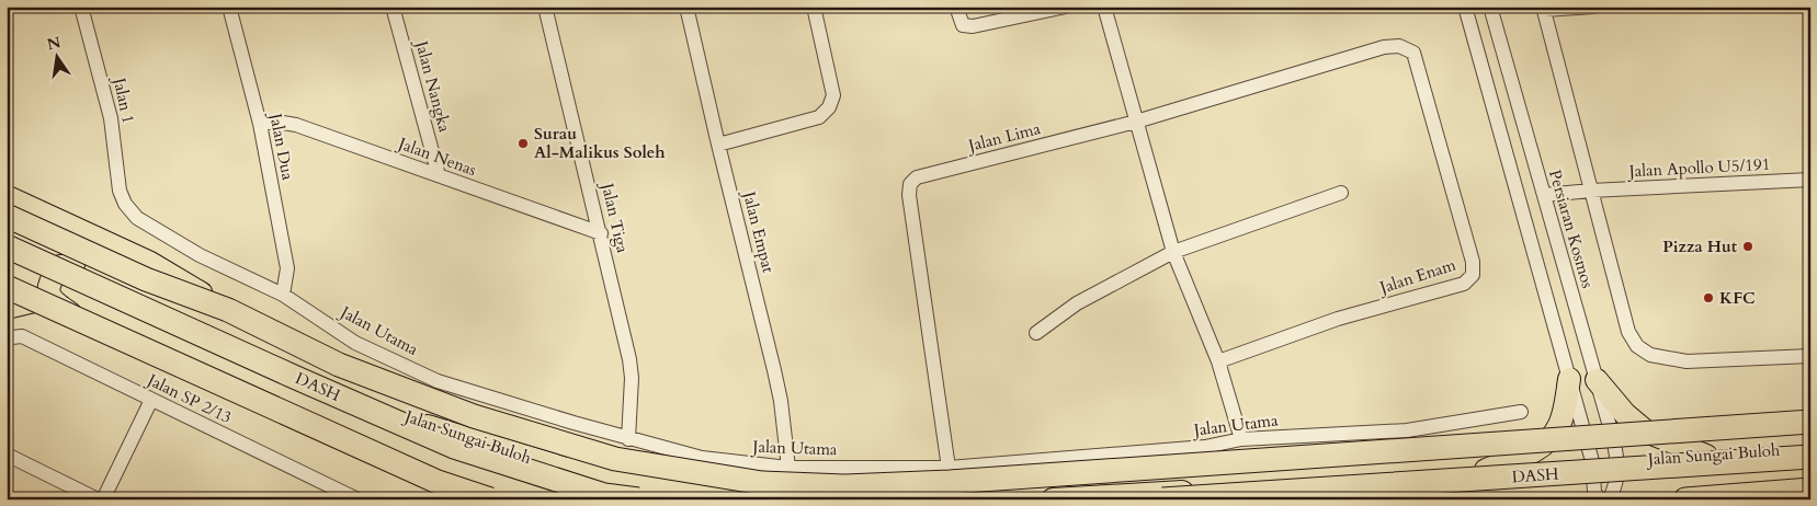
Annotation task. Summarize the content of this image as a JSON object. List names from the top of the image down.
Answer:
{
  "streets": {
    "highway": ["DASH", "Jalan Sungai Buloh"],
    "street": [
      "Jalan Nangka",
      "Jalan 1",
      "Jalan Lima",
      "Jalan Dua",
      "Jalan Nenas",
      "Jalan Apollo U5/191",
      "Jalan Tiga",
      "Persiaran Kosmos",
      "Jalan Empat",
      "Jalan Enam",
      "Jalan Utama",
      "Jalan SP 2/13"
    ]
  },
  "crossings": [
    ["Jalan Nangka", "Jalan Nenas"],
    ["Jalan 1", "Jalan Utama"],
    ["Jalan Lima", "Jalan Enam"],
    ["Jalan Lima", "Jalan Utama"],
    ["Jalan Dua", "Jalan Nenas"],
    ["Jalan Dua", "Jalan Utama"],
    ["Jalan Nenas", "Jalan Tiga"],
    ["Jalan Apollo U5/191", "Persiaran Kosmos"],
    ["Jalan Tiga", "Jalan Utama"],
    ["Persiaran Kosmos", "Jalan Sungai Buloh"],
    ["Jalan Empat", "Jalan Utama"]
  ],
  "places": ["Surau Al-Malikus Soleh", "Pizza Hut", "KFC"],
  "north": "top"
}
